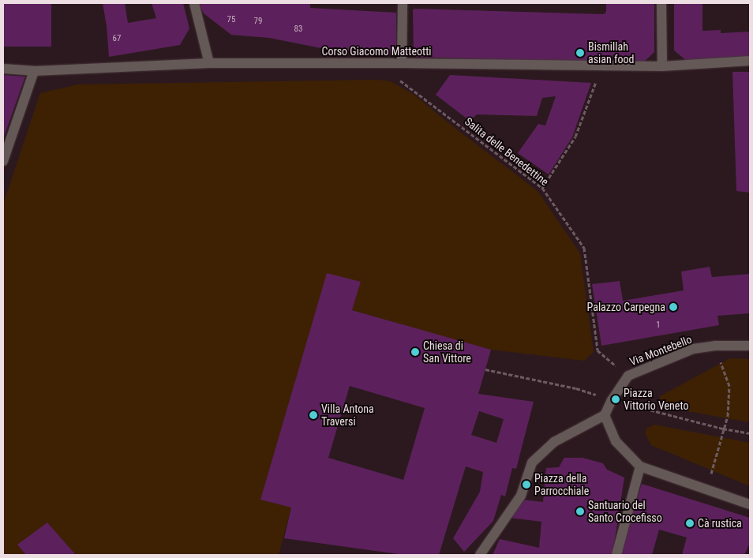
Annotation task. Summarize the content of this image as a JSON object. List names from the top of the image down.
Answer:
{
  "streets": {
    "street": ["Corso Giacomo Matteotti", "Via Montebello"],
    "path": ["Salita delle Benedettine"]
  },
  "crossings": [
    ["Corso Giacomo Matteotti", "Salita delle Benedettine"],
    ["Salita delle Benedettine", "Via Montebello"]
  ],
  "places": [
    "Bismillah asian food",
    "Palazzo Carpegna",
    "Chiesa di San Vittore",
    "Piazza Vittorio Veneto",
    "Villa Antona Traversi",
    "Piazza della Parrocchiale",
    "Santuario del Santo Crocefisso",
    "Cà rustica"
  ],
  "house_numbers": [
    "75",
    "79",
    "83",
    "67",
    "1"
  ]
}
